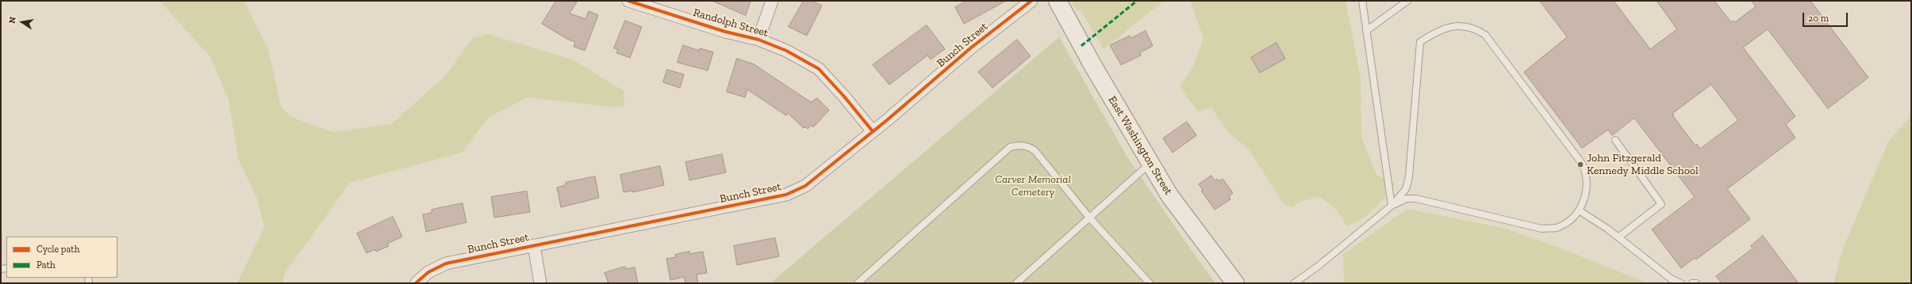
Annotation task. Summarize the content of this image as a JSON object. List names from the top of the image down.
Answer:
{
  "streets": {
    "main road": ["East Washington Street"],
    "street": ["Randolph Street", "Bunch Street"]
  },
  "crossings": [
    ["Randolph Street", "Bunch Street"]
  ],
  "parks": ["Carver Memorial Cemetery"],
  "places": ["John Fitzgerald Kennedy Middle School"],
  "legend": ["Cycle path", "Path"],
  "scale_bar": "20 m",
  "north": "left"
}
